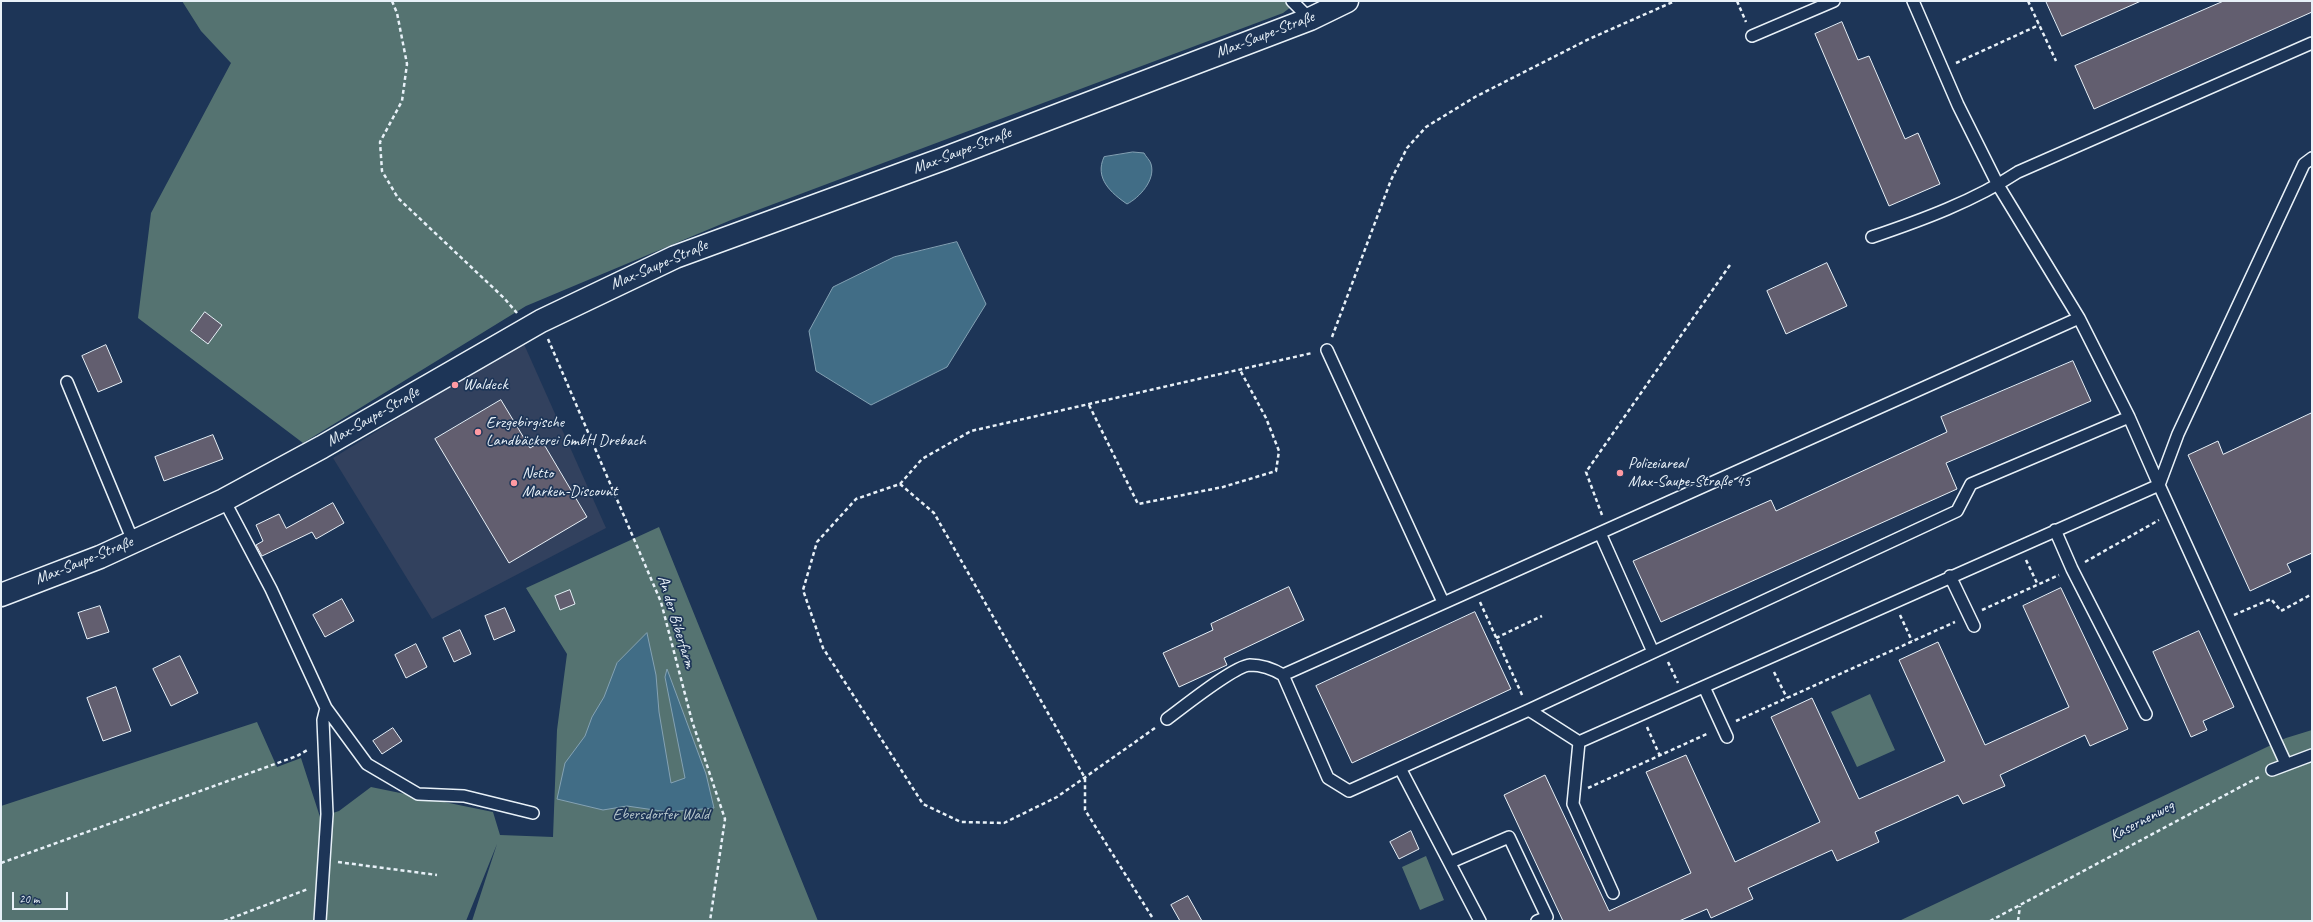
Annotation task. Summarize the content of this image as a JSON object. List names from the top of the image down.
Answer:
{
  "streets": {
    "street": ["Max-Saupe-Straße"],
    "path": ["An der Biberfarm", "Kasernenweg"]
  },
  "crossings": [
    ["Max-Saupe-Straße", "An der Biberfarm"]
  ],
  "parks": ["Ebersdorfer Wald"],
  "places": [
    "Waldeck",
    "Erzgebirgische Landbäckerei GmbH Drebach",
    "Polizeiareal Max-Saupe-Straße 45",
    "Netto Marken-Discount"
  ],
  "scale_bar": "20 m"
}
